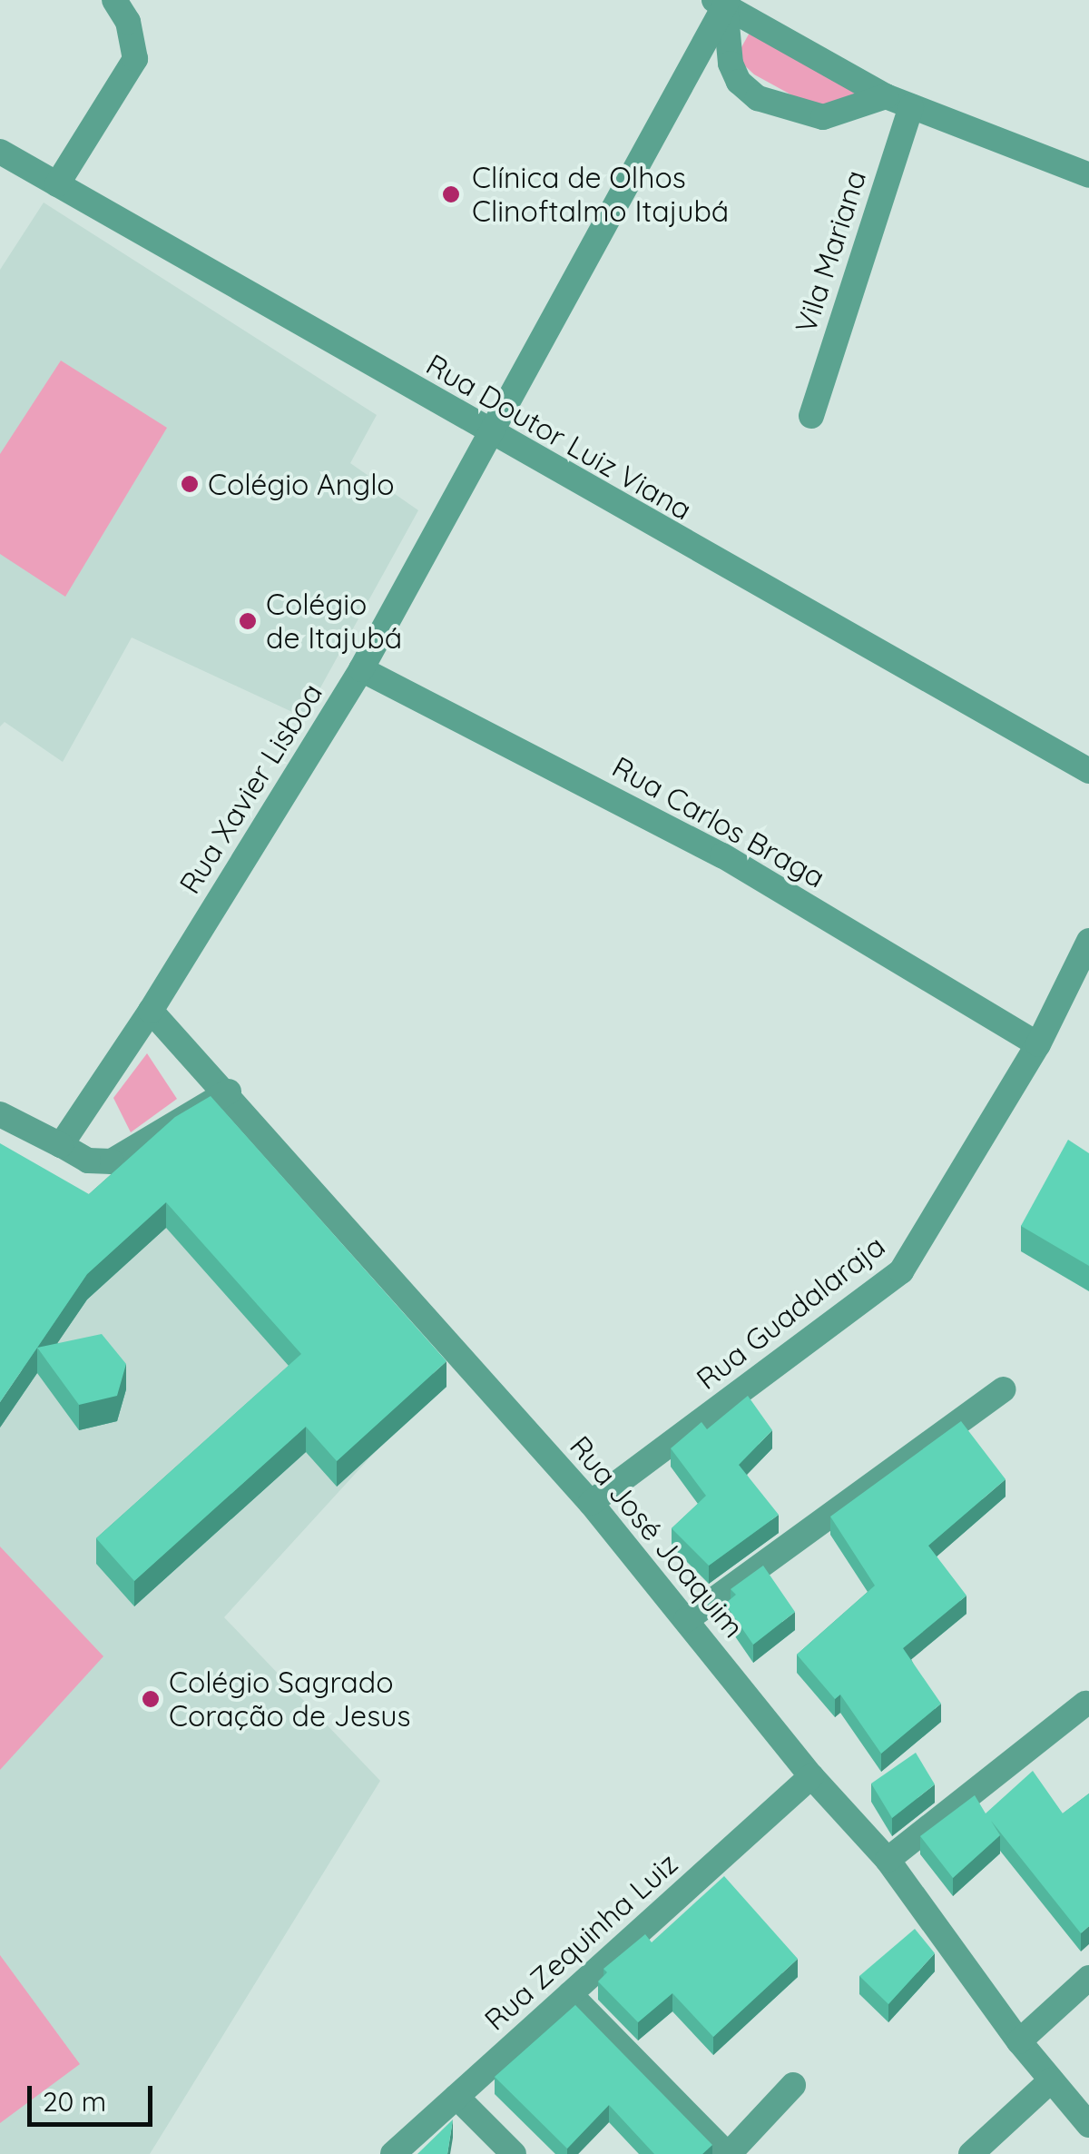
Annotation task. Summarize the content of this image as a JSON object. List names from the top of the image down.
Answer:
{
  "streets": {
    "street": [
      "Vila Mariana",
      "Rua Doutor Luiz Viana",
      "Rua Xavier Lisboa",
      "Rua Carlos Braga",
      "Rua Guadalaraja",
      "Rua José Joaquim",
      "Rua Zequinha Luiz"
    ]
  },
  "crossings": [
    ["Rua Doutor Luiz Viana", "Rua Xavier Lisboa"],
    ["Rua Xavier Lisboa", "Rua Carlos Braga"],
    ["Rua Xavier Lisboa", "Rua José Joaquim"],
    ["Rua Carlos Braga", "Rua Guadalaraja"],
    ["Rua Guadalaraja", "Rua José Joaquim"],
    ["Rua José Joaquim", "Rua Zequinha Luiz"]
  ],
  "places": [
    "Clínica de Olhos Clinoftalmo Itajubá",
    "Colégio Anglo",
    "Colégio de Itajubá",
    "Colégio Sagrado Coração de Jesus"
  ],
  "scale_bar": "20 m"
}
